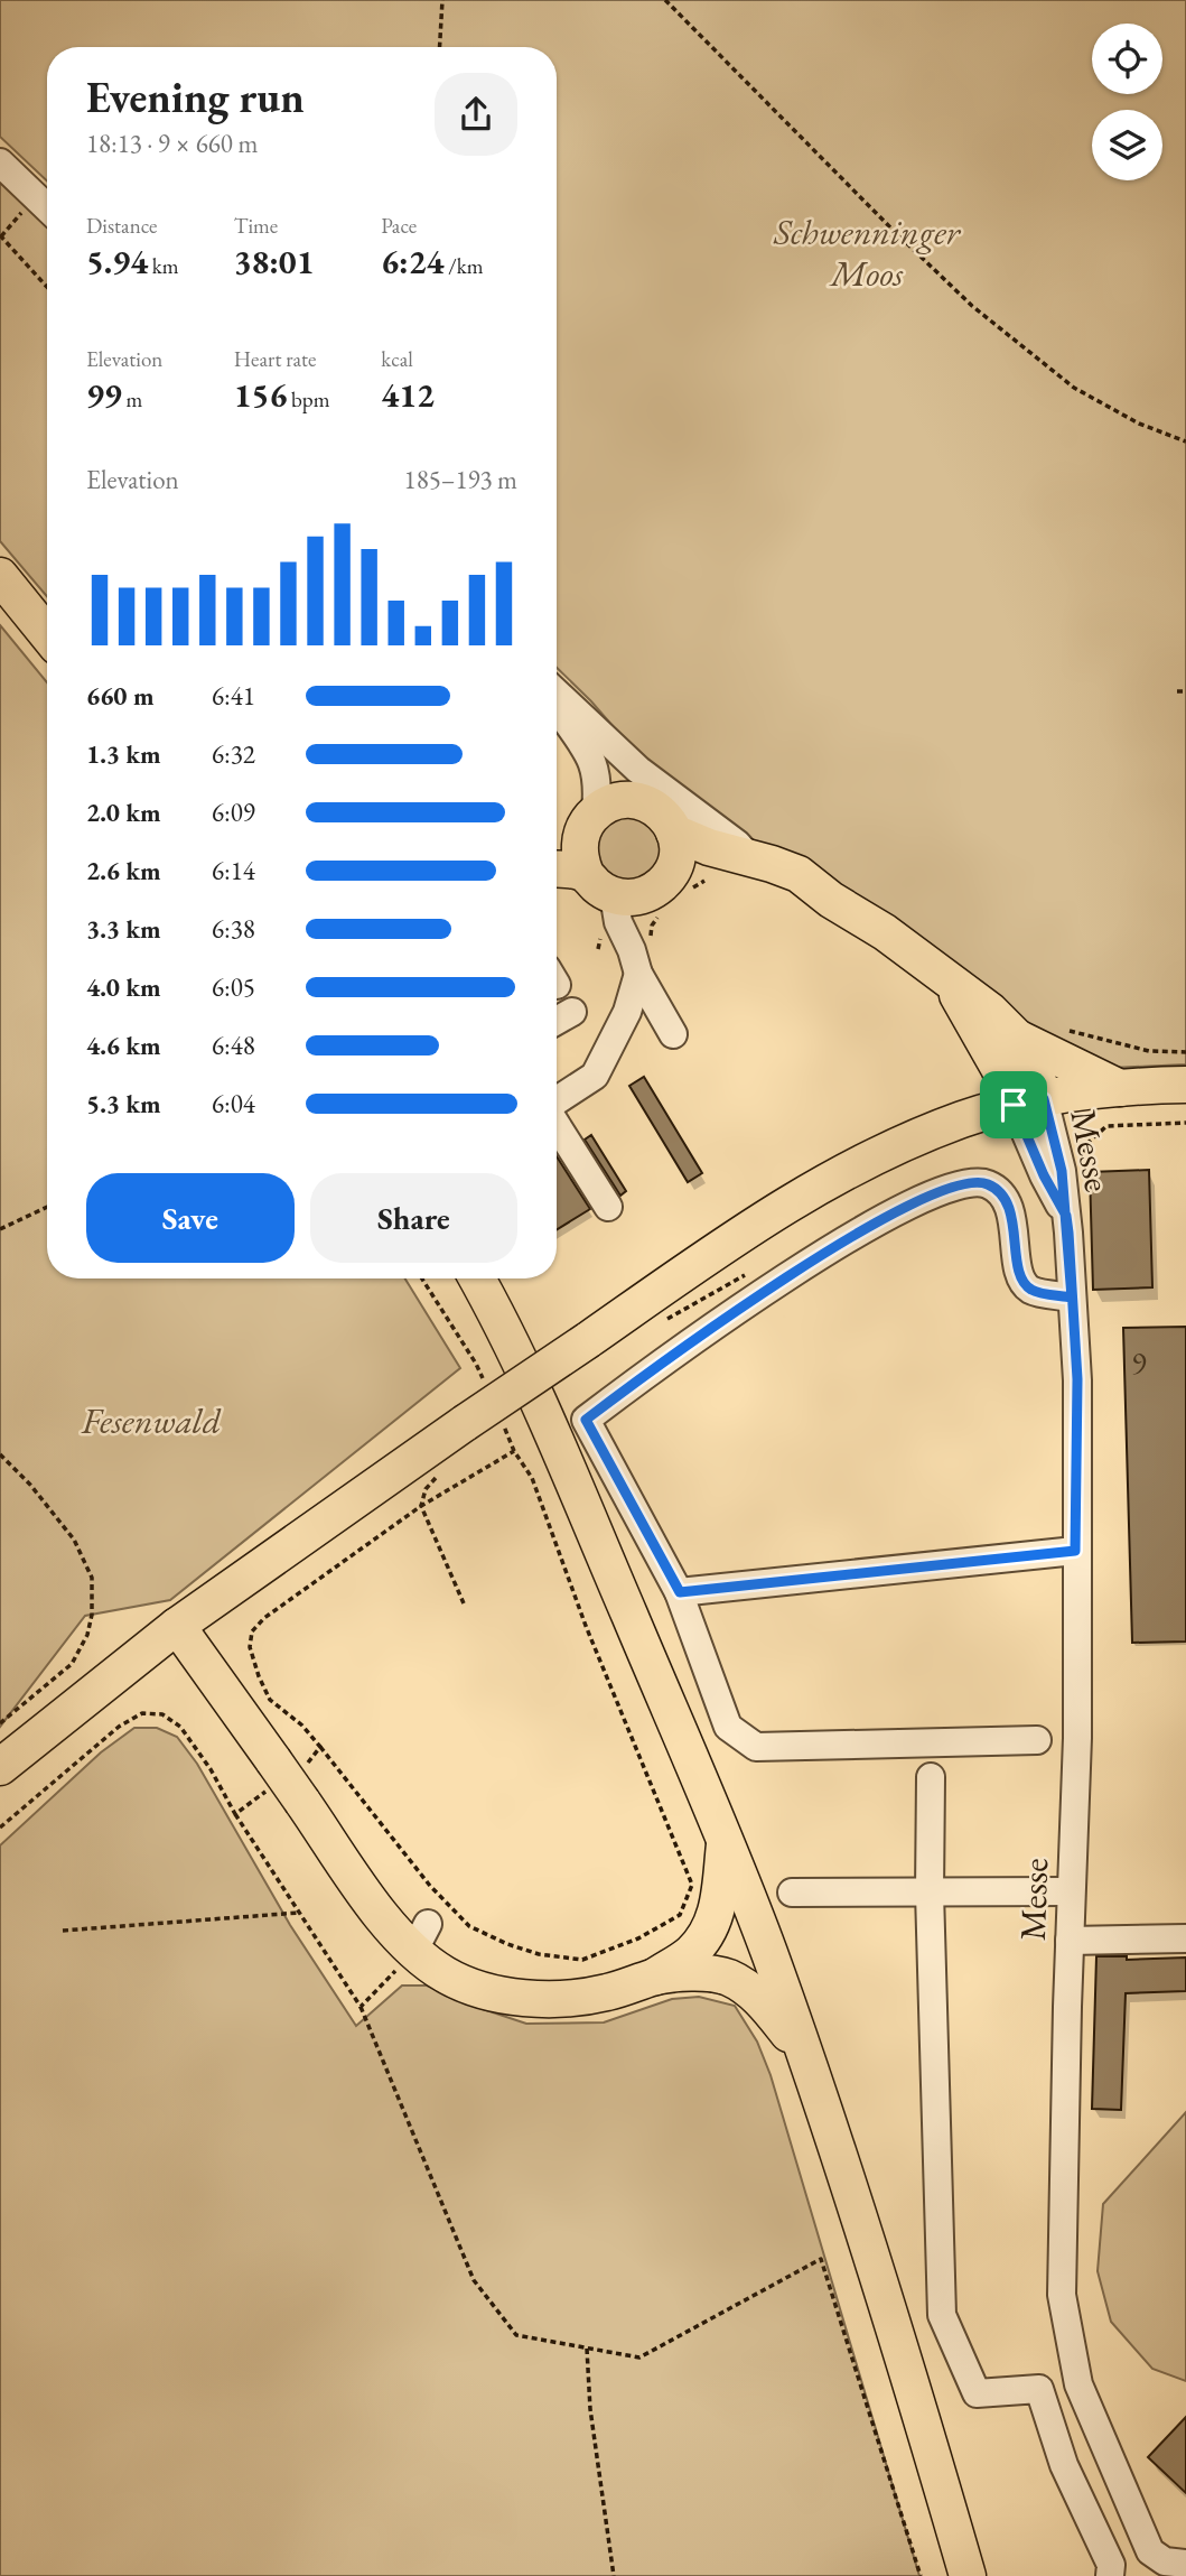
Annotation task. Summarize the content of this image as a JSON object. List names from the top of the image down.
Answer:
{
  "streets": {
    "street": ["Messe"]
  },
  "parks": ["Schwenninger Moos", "Fesenwald"],
  "house_numbers": ["9"],
  "page": {
    "heading": ["Evening run", "18:13 · 9 × 660 m"],
    "stats": [
      ["Distance", "5.94 km"],
      ["Time", "38:01"],
      ["Pace", "6:24 /km"],
      ["Elevation", "99 m"],
      ["Heart rate", "156 bpm"],
      ["kcal", "412"]
    ],
    "chart": ["Elevation", "185–193 m"],
    "list": [
      {
        "name": "660 m",
        "note": "6:41"
      },
      {
        "name": "1.3 km",
        "note": "6:32"
      },
      {
        "name": "2.0 km",
        "note": "6:09"
      },
      {
        "name": "2.6 km",
        "note": "6:14"
      },
      {
        "name": "3.3 km",
        "note": "6:38"
      },
      {
        "name": "4.0 km",
        "note": "6:05"
      },
      {
        "name": "4.6 km",
        "note": "6:48"
      },
      {
        "name": "5.3 km",
        "note": "6:04"
      }
    ],
    "buttons": ["Save", "Share"]
  }
}
